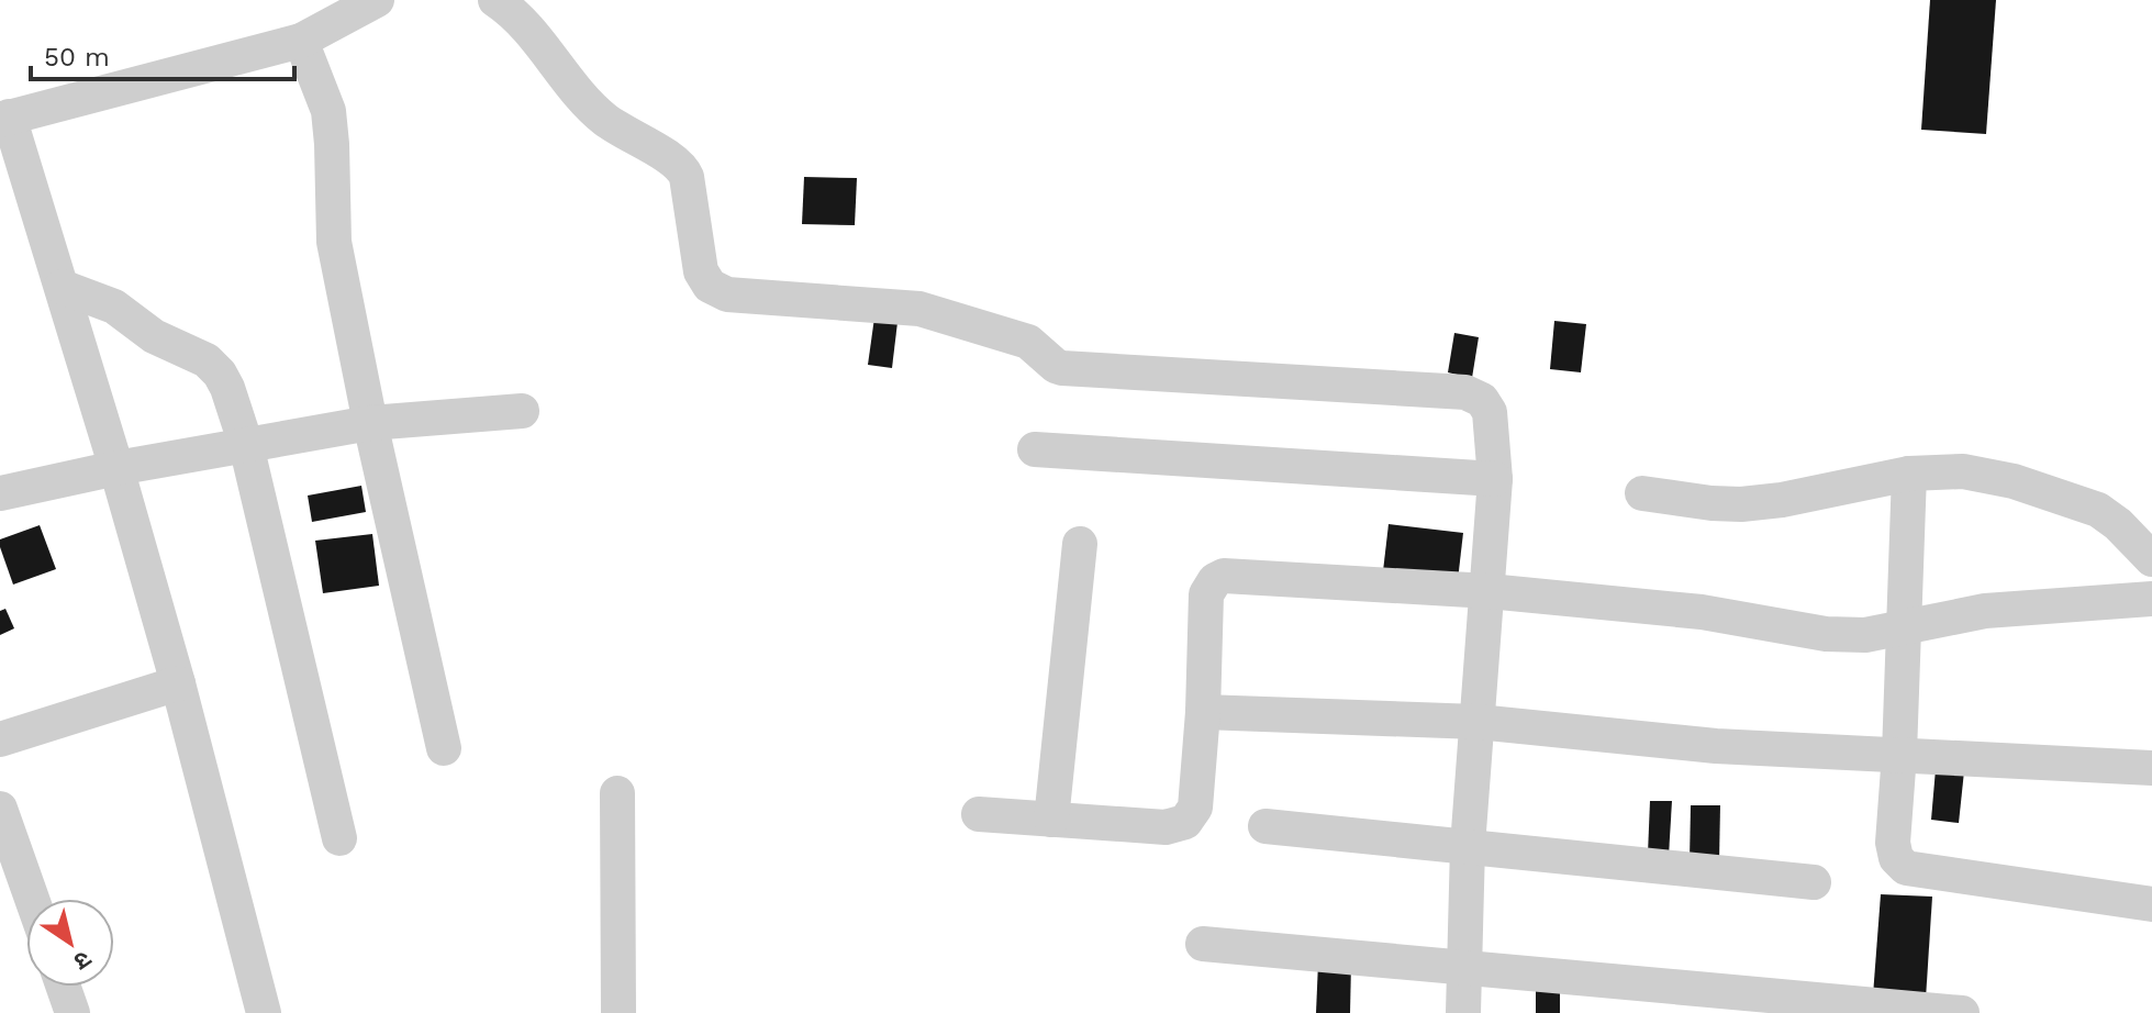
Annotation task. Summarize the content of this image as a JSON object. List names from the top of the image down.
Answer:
{
  "scale_bar": "50 m",
  "north": "bottom right"
}
